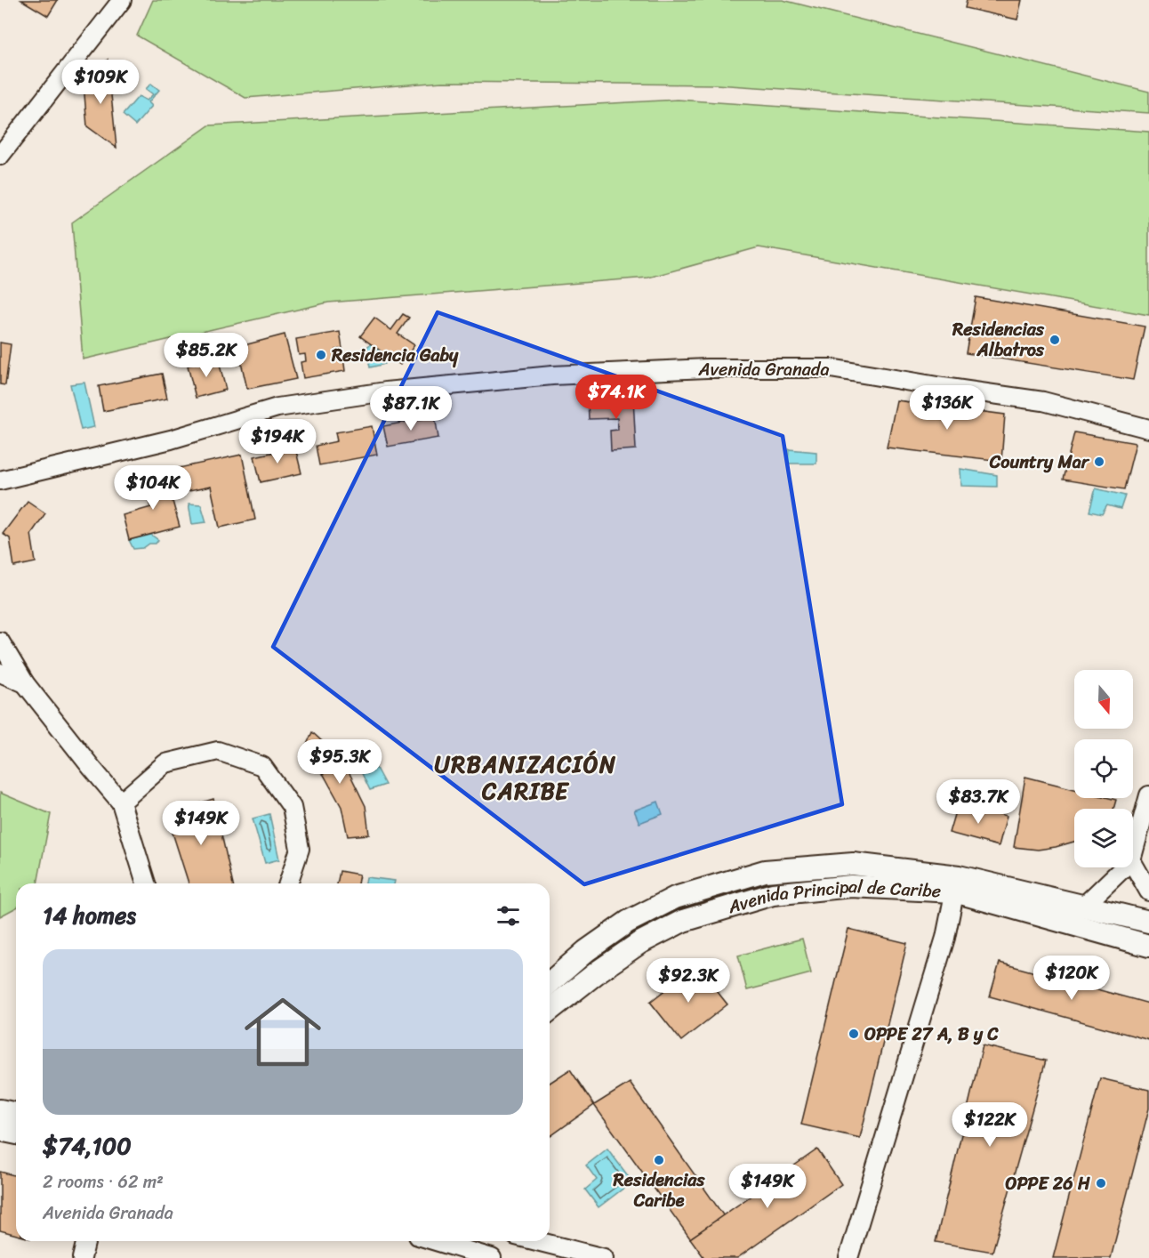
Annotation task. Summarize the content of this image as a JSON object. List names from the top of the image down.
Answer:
{
  "streets": {
    "main road": ["Avenida Principal de Caribe"],
    "street": ["Avenida Granada"]
  },
  "districts": ["URBANIZACIÓN CARIBE"],
  "places": [
    "Residencias Albatros",
    "Residencia Gaby",
    "Country Mar",
    "OPPE 27 A, B y C",
    "Residencias Caribe",
    "OPPE 26 H"
  ],
  "north": "bottom",
  "page": {
    "price": [
      "$109K",
      "$85.2K",
      "$74.1K",
      "$136K",
      "$87.1K",
      "$194K",
      "$104K",
      "$95.3K",
      "$83.7K",
      "$149K",
      "$120K",
      "$92.3K",
      "$122K",
      "$149K"
    ],
    "heading": "14 homes",
    "list": [
      {
        "name": "$74,100",
        "note": "2 rooms · 62 m² · Avenida Granada"
      }
    ]
  }
}
